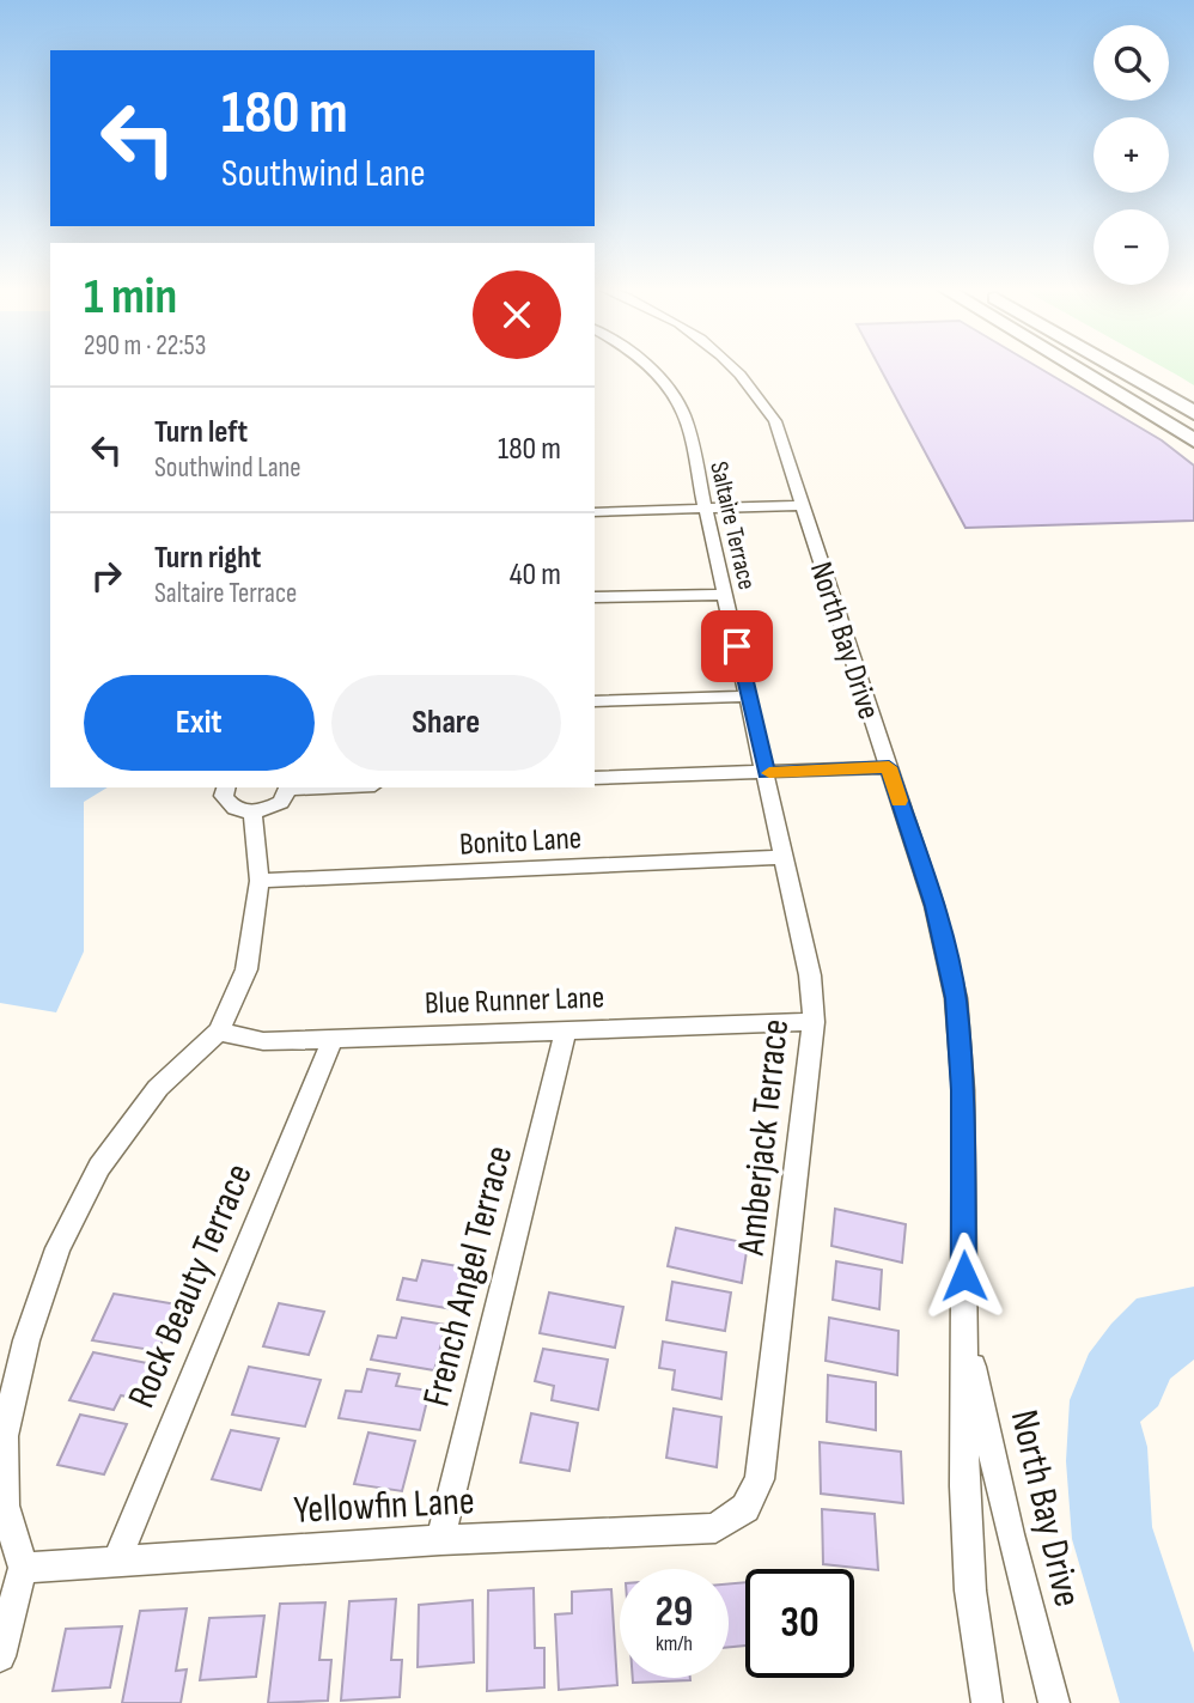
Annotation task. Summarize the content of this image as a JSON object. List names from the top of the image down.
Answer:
{
  "streets": {
    "street": [
      "Saltaire Terrace",
      "North Bay Drive",
      "Bonito Lane",
      "Blue Runner Lane",
      "Amberjack Terrace",
      "French Angel Terrace",
      "Rock Beauty Terrace",
      "Yellowfin Lane"
    ]
  },
  "crossings": [
    ["Saltaire Terrace", "Amberjack Terrace"],
    ["Bonito Lane", "Amberjack Terrace"],
    ["Blue Runner Lane", "Amberjack Terrace"],
    ["Blue Runner Lane", "French Angel Terrace"],
    ["Blue Runner Lane", "Rock Beauty Terrace"],
    ["Amberjack Terrace", "Yellowfin Lane"],
    ["French Angel Terrace", "Yellowfin Lane"],
    ["Rock Beauty Terrace", "Yellowfin Lane"]
  ],
  "page": {
    "map_buttons": ["+", "−"],
    "turn": ["180 m", "Southwind Lane"],
    "heading": ["1 min", "290 m · 22:53"],
    "list": [
      {
        "name": "Turn left",
        "note": "Southwind Lane",
        "value": "180 m"
      },
      {
        "name": "Turn right",
        "note": "Saltaire Terrace",
        "value": "40 m"
      }
    ],
    "buttons": ["Exit", "Share"],
    "speed": "29 km/h",
    "limit": "30"
  }
}
